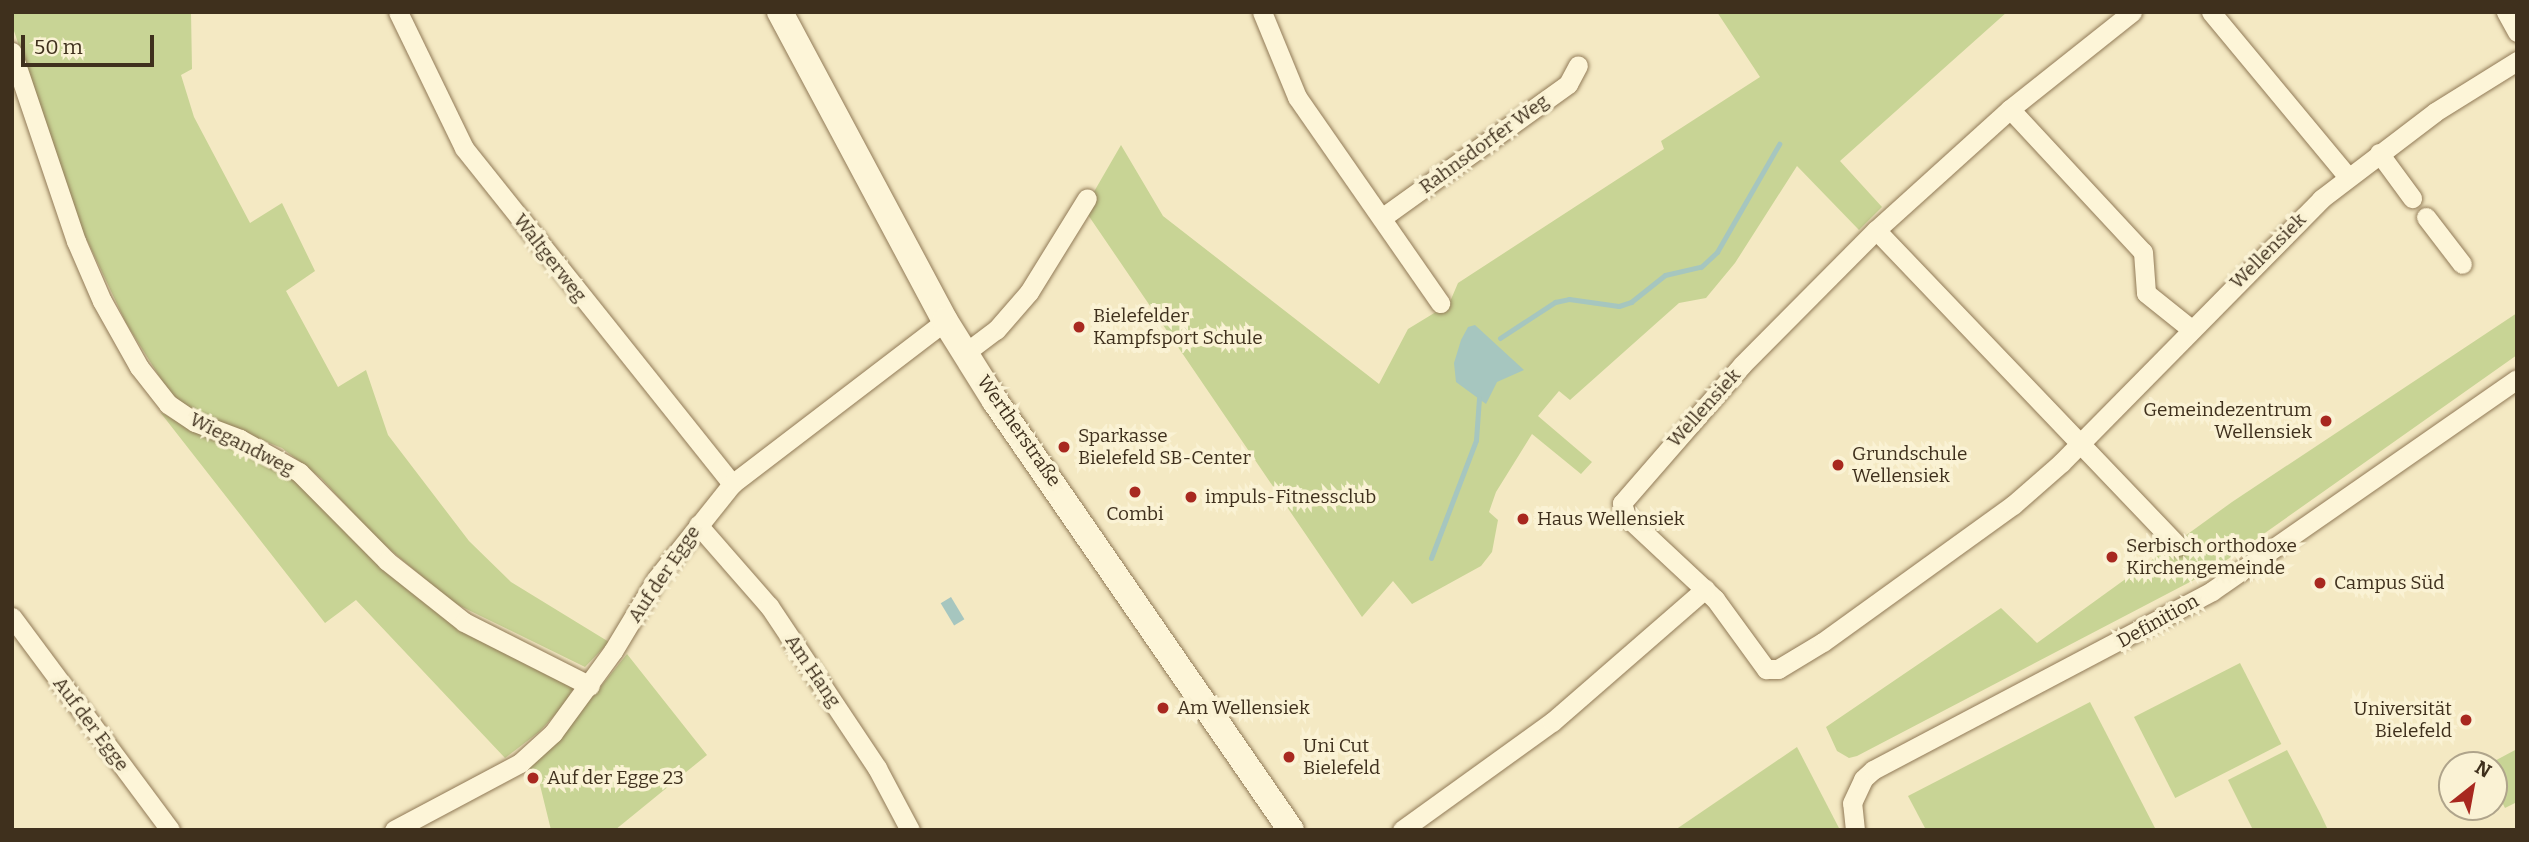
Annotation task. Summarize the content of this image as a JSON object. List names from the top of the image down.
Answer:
{
  "streets": {
    "main road": ["Wertherstraße"],
    "street": [
      "Rahnsdorfer Weg",
      "Wellensiek",
      "Waltgerweg",
      "Wiegandweg",
      "Auf der Egge",
      "Definition",
      "Am Hang"
    ]
  },
  "crossings": [
    ["Waltgerweg", "Auf der Egge"],
    ["Wertherstraße", "Auf der Egge"],
    ["Wiegandweg", "Auf der Egge"],
    ["Auf der Egge", "Am Hang"]
  ],
  "places": [
    "Bielefelder Kampfsport Schule",
    "Gemeindezentrum Wellensiek",
    "Sparkasse Bielefeld SB-Center",
    "Grundschule Wellensiek",
    "Combi",
    "impuls-Fitnessclub",
    "Haus Wellensiek",
    "Serbisch orthodoxe Kirchengemeinde",
    "Campus Süd",
    "Am Wellensiek",
    "Universität Bielefeld",
    "Uni Cut Bielefeld",
    "Auf der Egge 23"
  ],
  "scale_bar": "50 m",
  "north": "top right"
}
